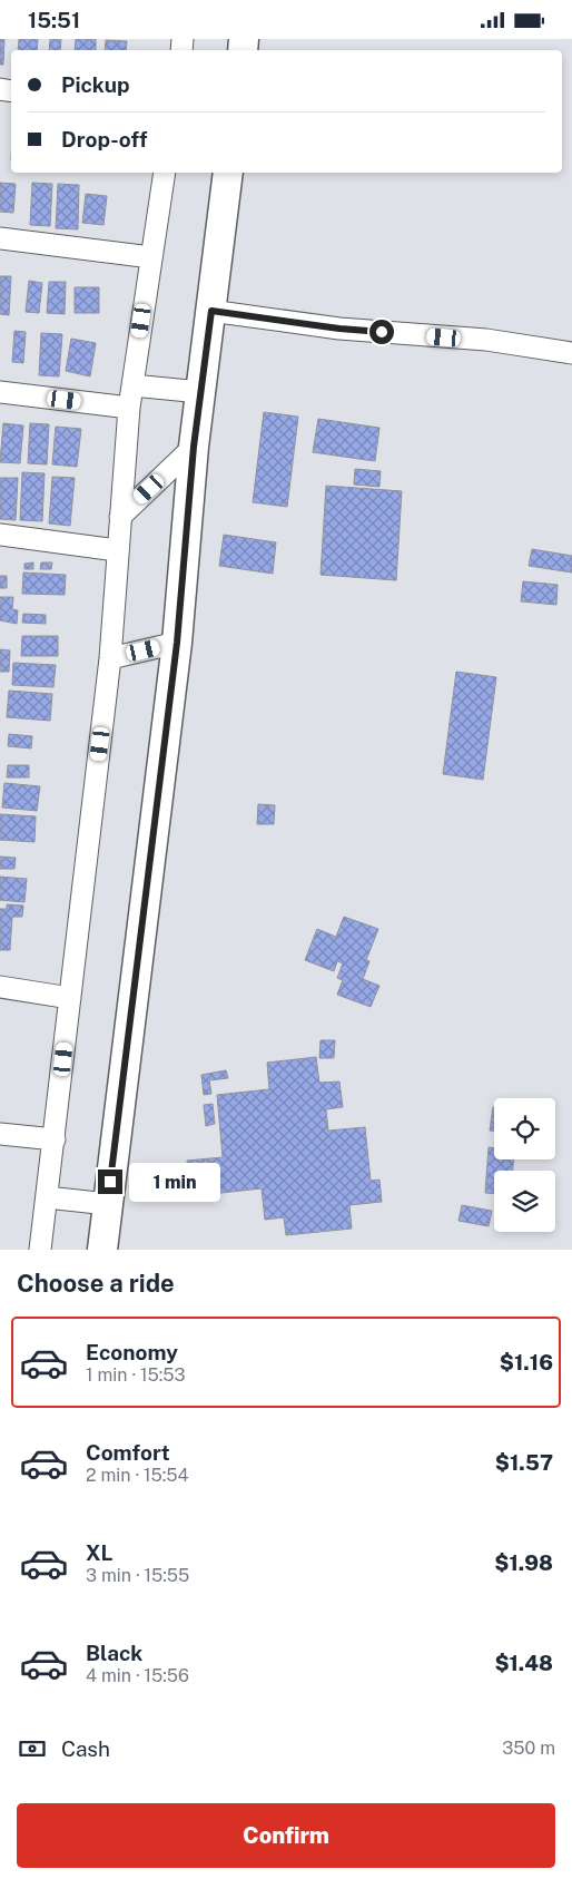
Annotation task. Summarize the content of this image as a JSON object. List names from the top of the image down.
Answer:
{
  "page": {
    "status": "15:51",
    "banner": ["Pickup", "Drop-off"],
    "bubble": "1 min",
    "heading": "Choose a ride",
    "list": [
      {
        "name": "Economy",
        "note": "1 min · 15:53",
        "value": "$1.16"
      },
      {
        "name": "Comfort",
        "note": "2 min · 15:54",
        "value": "$1.57"
      },
      {
        "name": "XL",
        "note": "3 min · 15:55",
        "value": "$1.98"
      },
      {
        "name": "Black",
        "note": "4 min · 15:56",
        "value": "$1.48"
      }
    ],
    "pay": ["Cash", "350 m"],
    "buttons": "Confirm"
  }
}
